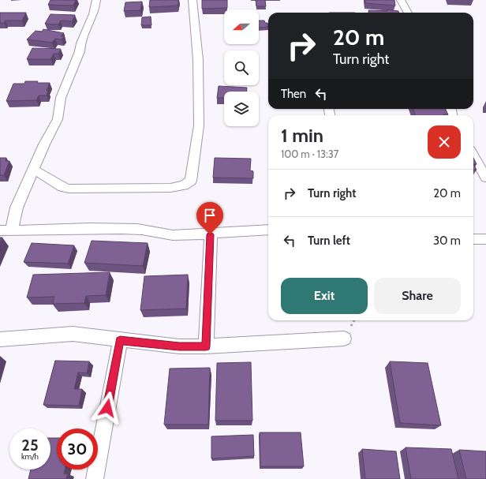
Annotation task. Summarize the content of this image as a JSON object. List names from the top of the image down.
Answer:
{
  "north": "left",
  "page": {
    "turn": ["20 m", "Turn right"],
    "then": "Then",
    "heading": ["1 min", "100 m · 13:37"],
    "list": [
      {
        "name": "Turn right",
        "value": "20 m"
      },
      {
        "name": "Turn left",
        "value": "30 m"
      }
    ],
    "buttons": ["Exit", "Share"],
    "speed": "25 km/h",
    "limit": "30"
  }
}
